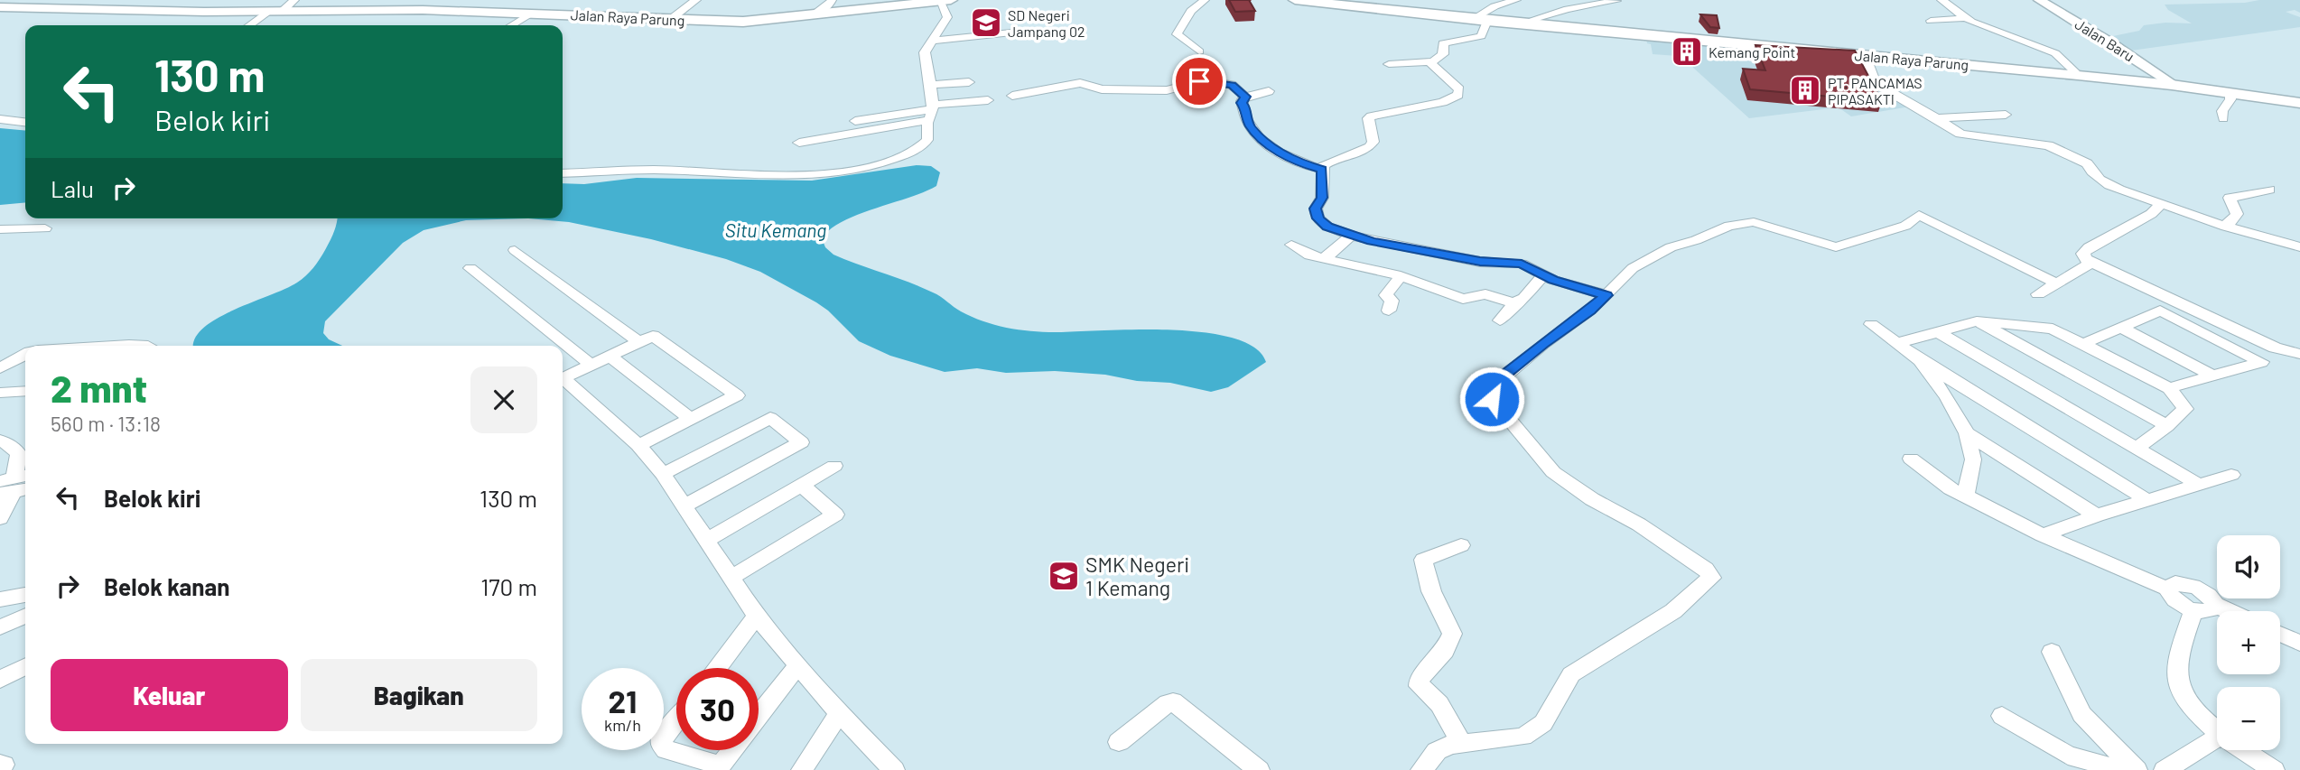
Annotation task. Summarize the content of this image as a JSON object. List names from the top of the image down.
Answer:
{
  "streets": {
    "highway": ["Jalan Raya Parung"],
    "main road": ["Jalan Baru"]
  },
  "crossings": [
    ["Jalan Raya Parung", "Jalan Baru"]
  ],
  "water": ["Situ Kemang"],
  "places": {
    "school or university": ["SD Negeri Jampang 02", "SMK Negeri 1 Kemang"],
    "building": ["Kemang Point", "PT. PANCAMAS PIPASAKTI"]
  },
  "page": {
    "turn": ["130 m", "Belok kiri"],
    "then": "Lalu",
    "heading": ["2 mnt", "560 m · 13:18"],
    "list": [
      {
        "name": "Belok kiri",
        "value": "130 m"
      },
      {
        "name": "Belok kanan",
        "value": "170 m"
      }
    ],
    "map_buttons": ["+", "−"],
    "buttons": ["Keluar", "Bagikan"],
    "speed": "21 km/h",
    "limit": "30"
  }
}
